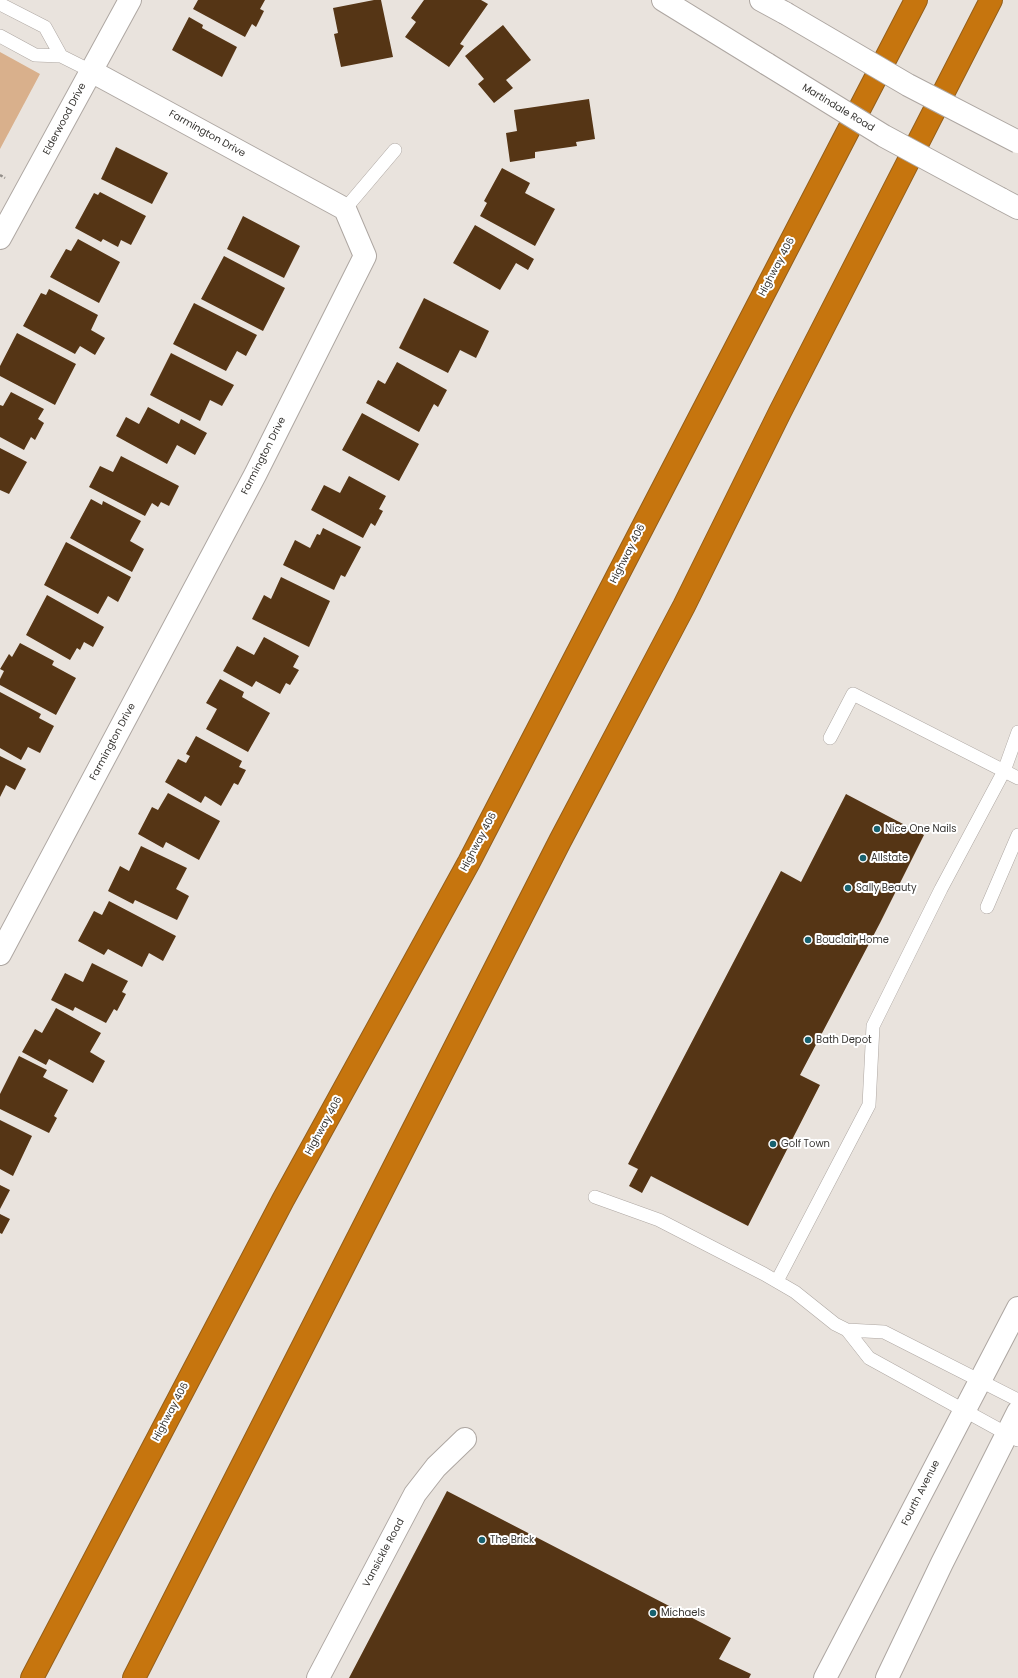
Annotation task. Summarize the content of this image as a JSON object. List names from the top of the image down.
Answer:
{
  "streets": {
    "highway": ["Highway 406"],
    "street": [
      "Martindale Road",
      "Elderwood Drive",
      "Farmington Drive",
      "Fourth Avenue",
      "Vansickle Road"
    ]
  },
  "crossings": [
    ["Elderwood Drive", "Farmington Drive"]
  ],
  "places": [
    "Nice One Nails",
    "Allstate",
    "Sally Beauty",
    "Bouclair Home",
    "Bath Depot",
    "Golf Town",
    "The Brick",
    "Michaels"
  ]
}
